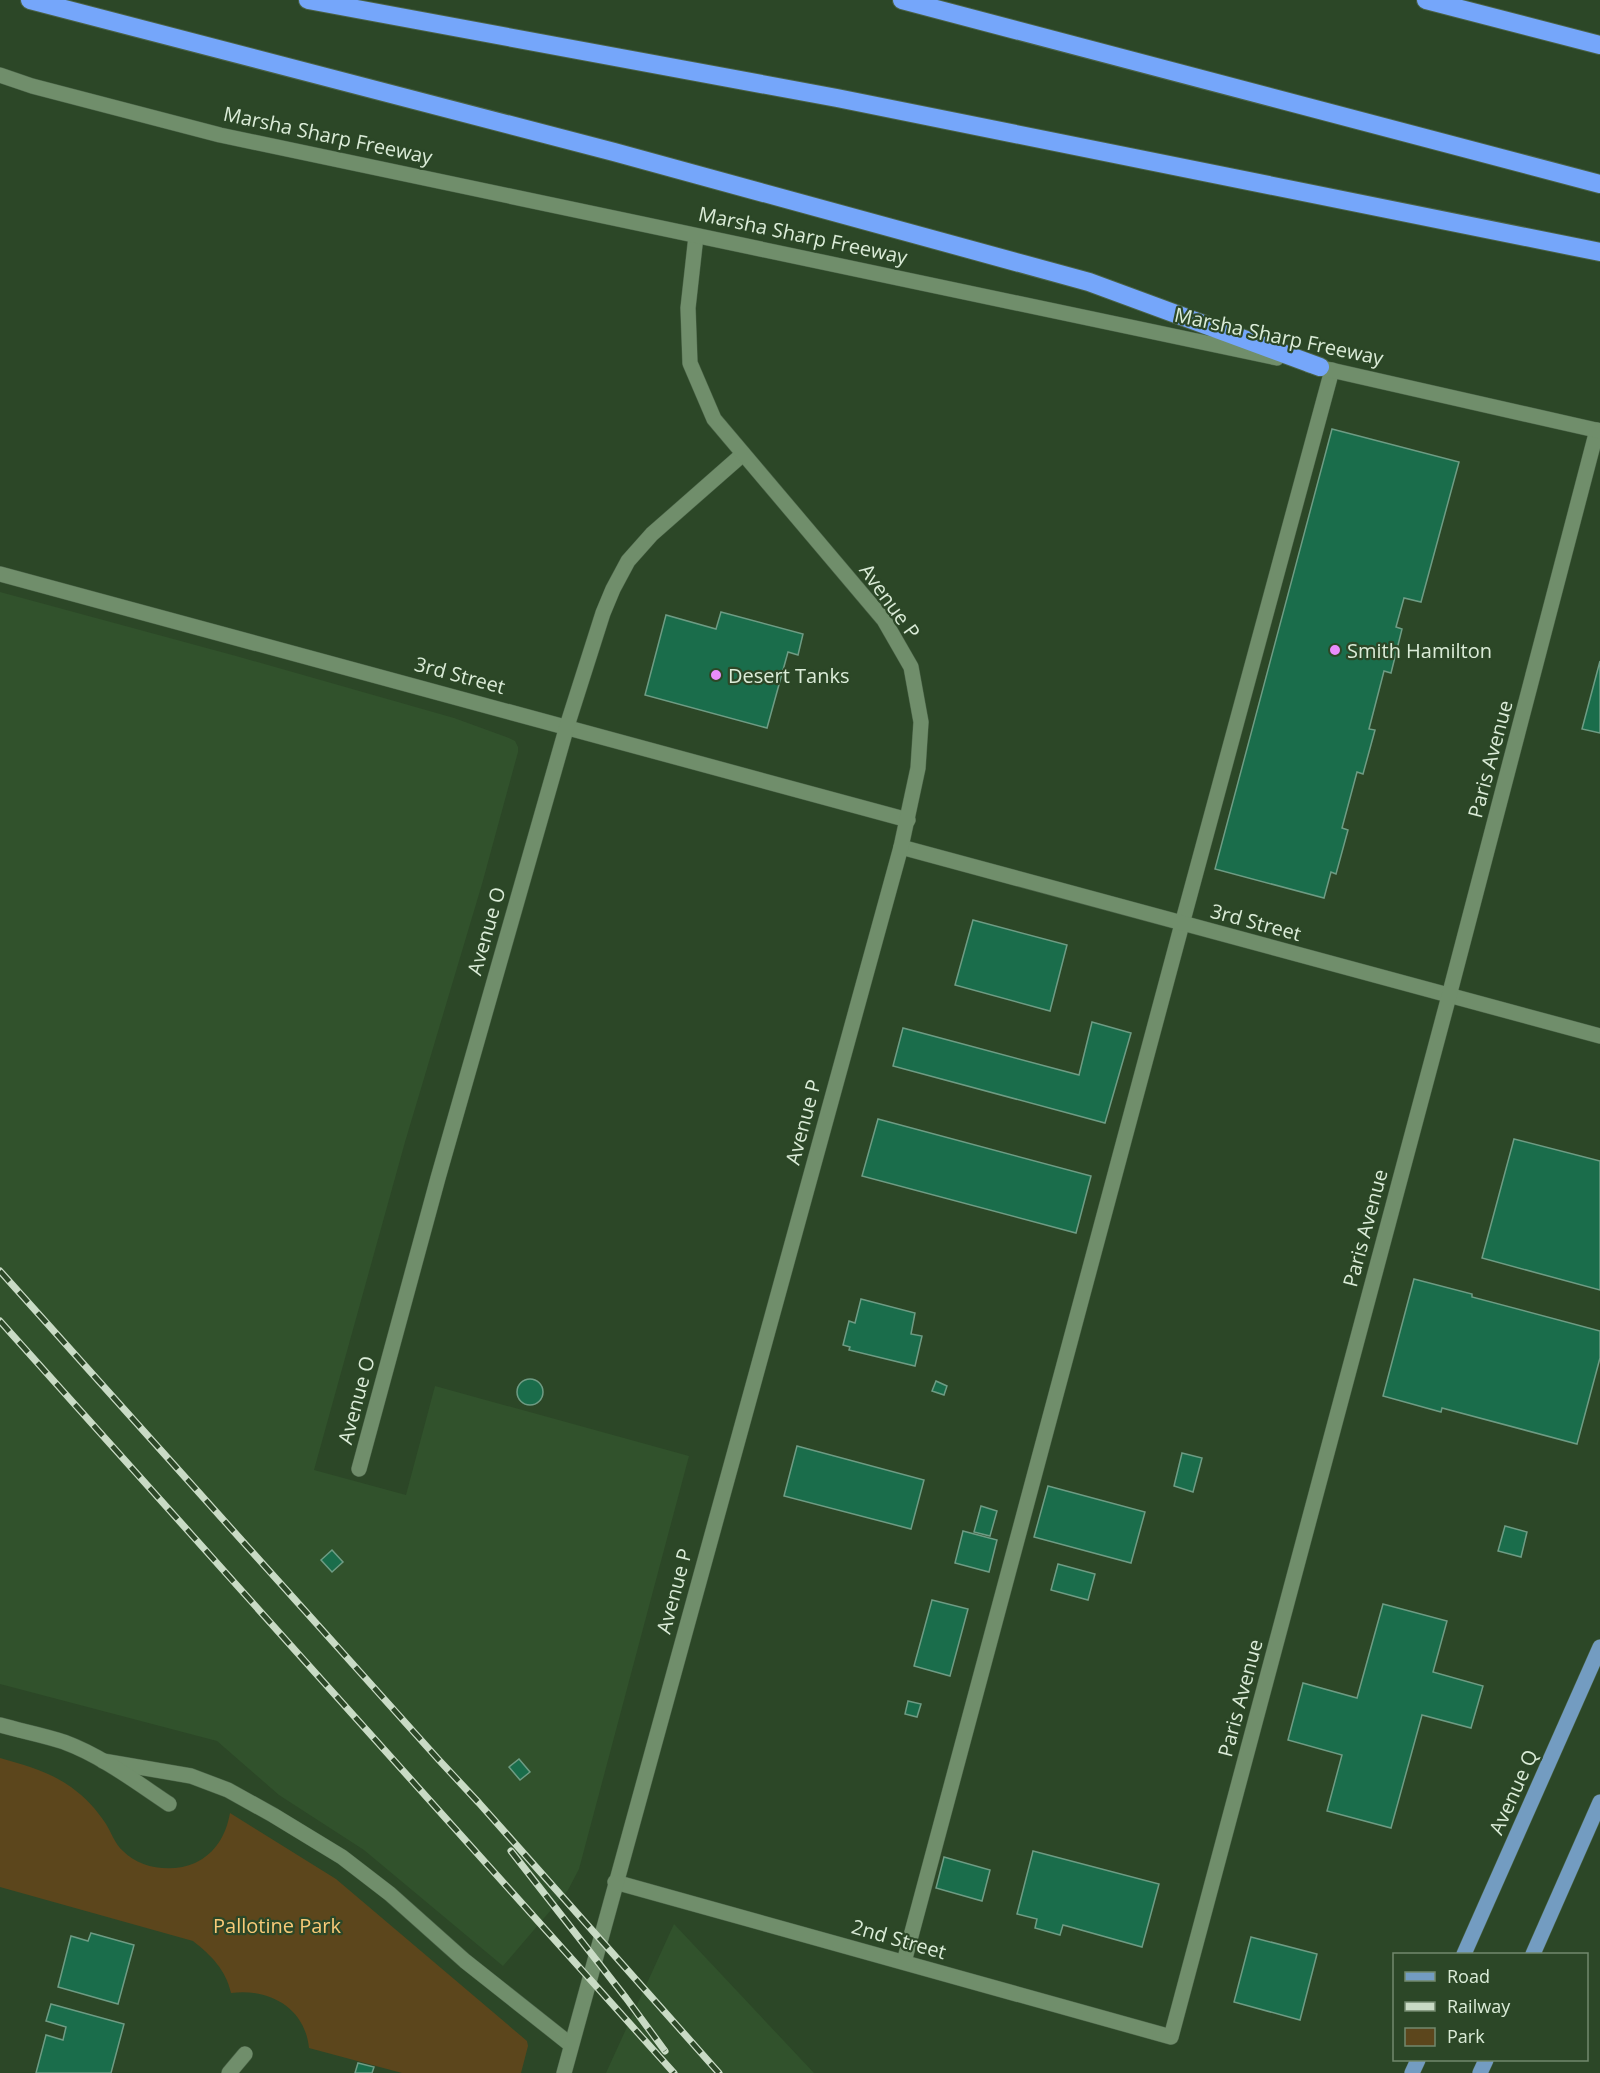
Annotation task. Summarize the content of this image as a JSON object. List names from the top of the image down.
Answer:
{
  "streets": {
    "main road": ["Avenue Q"],
    "street": [
      "Marsha Sharp Freeway",
      "Avenue P",
      "3rd Street",
      "Paris Avenue",
      "Avenue O",
      "2nd Street"
    ]
  },
  "crossings": [
    ["Marsha Sharp Freeway", "Avenue P"],
    ["Marsha Sharp Freeway", "Paris Avenue"],
    ["Avenue P", "3rd Street"],
    ["Avenue P", "Avenue O"],
    ["Avenue P", "2nd Street"],
    ["3rd Street", "Paris Avenue"],
    ["3rd Street", "Avenue O"],
    ["Paris Avenue", "2nd Street"]
  ],
  "parks": ["Pallotine Park"],
  "places": ["Smith Hamilton", "Desert Tanks"],
  "legend": ["Road", "Railway", "Park"]
}
